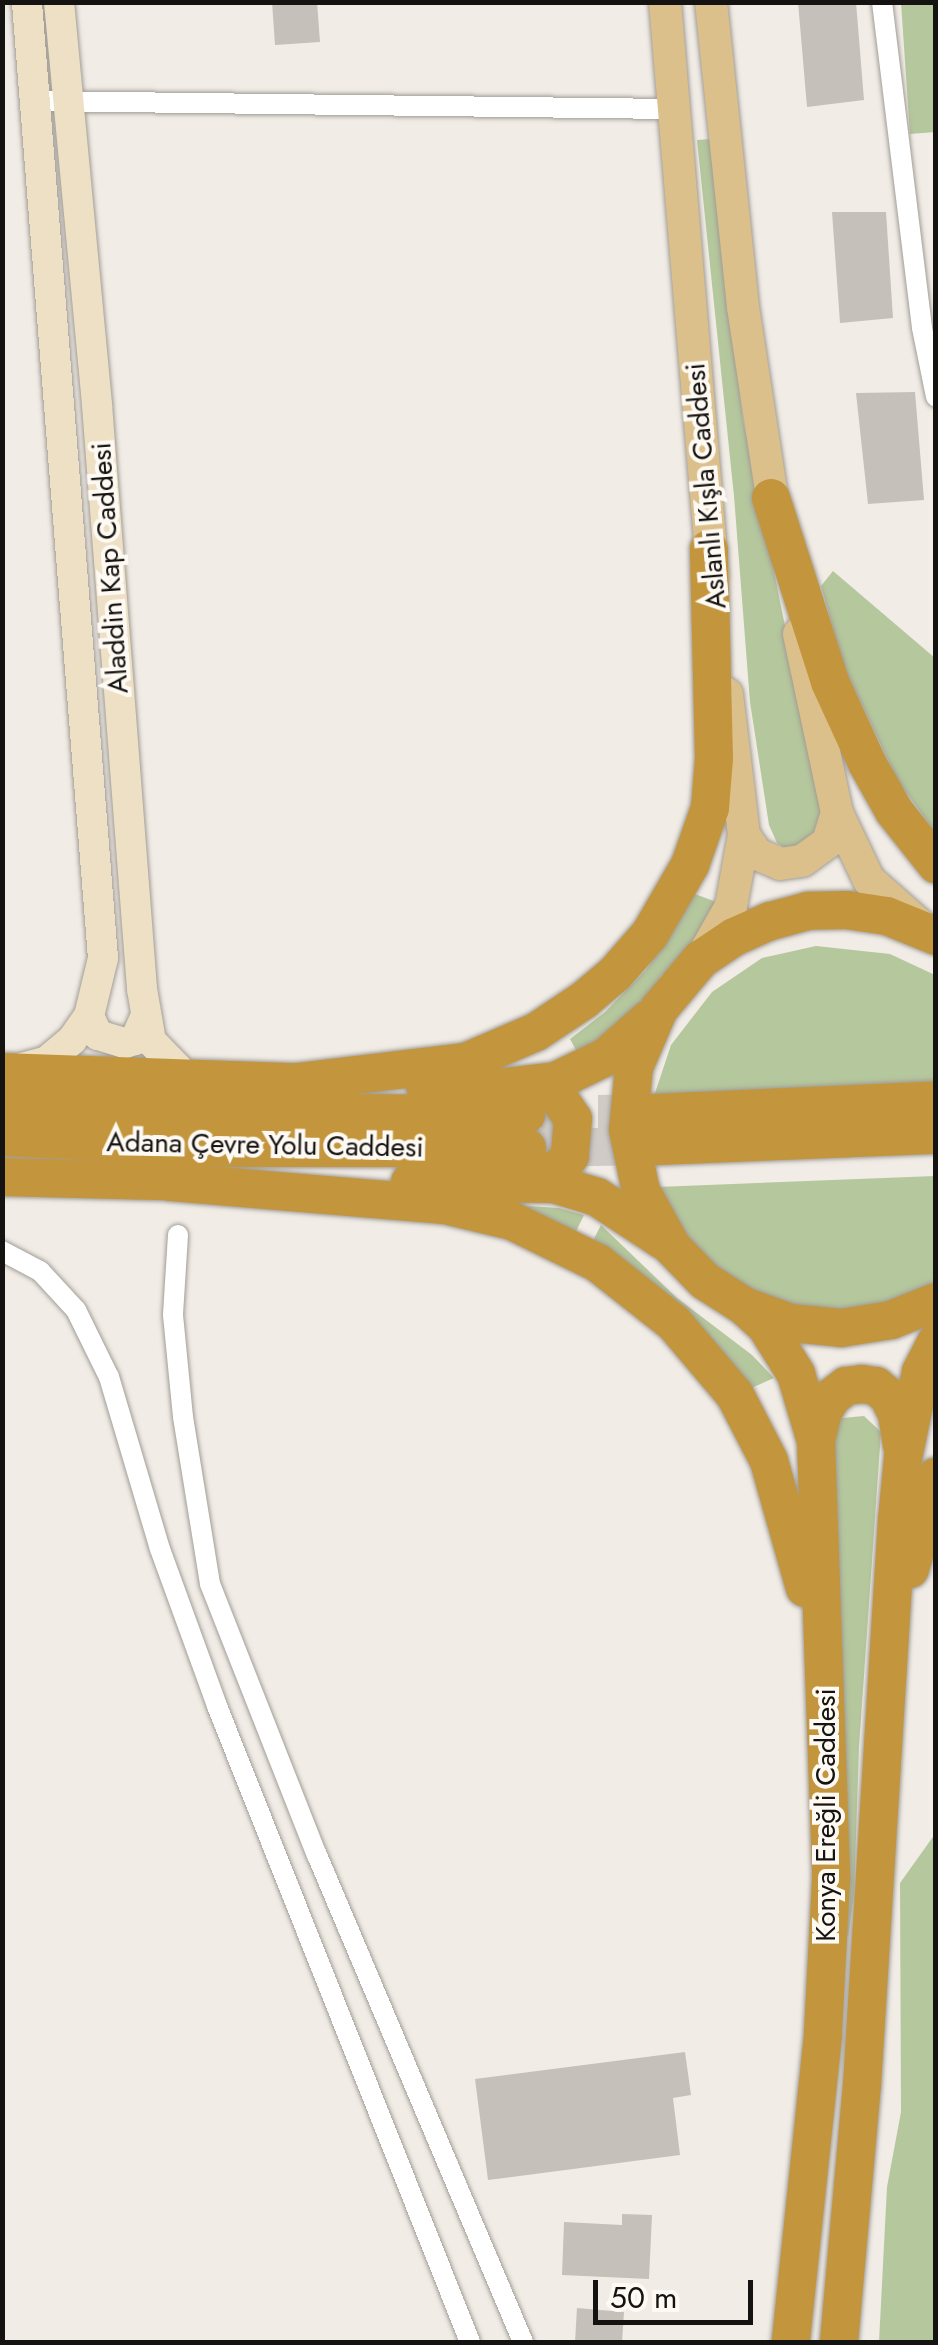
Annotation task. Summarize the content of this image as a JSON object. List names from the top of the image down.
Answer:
{
  "streets": {
    "highway": ["Adana Çevre Yolu Caddesi", "Konya Ereğli Caddesi"],
    "main road": ["Aslanlı Kışla Caddesi"],
    "street": ["Aladdin Kap Caddesi"]
  },
  "scale_bar": "50 m"
}
